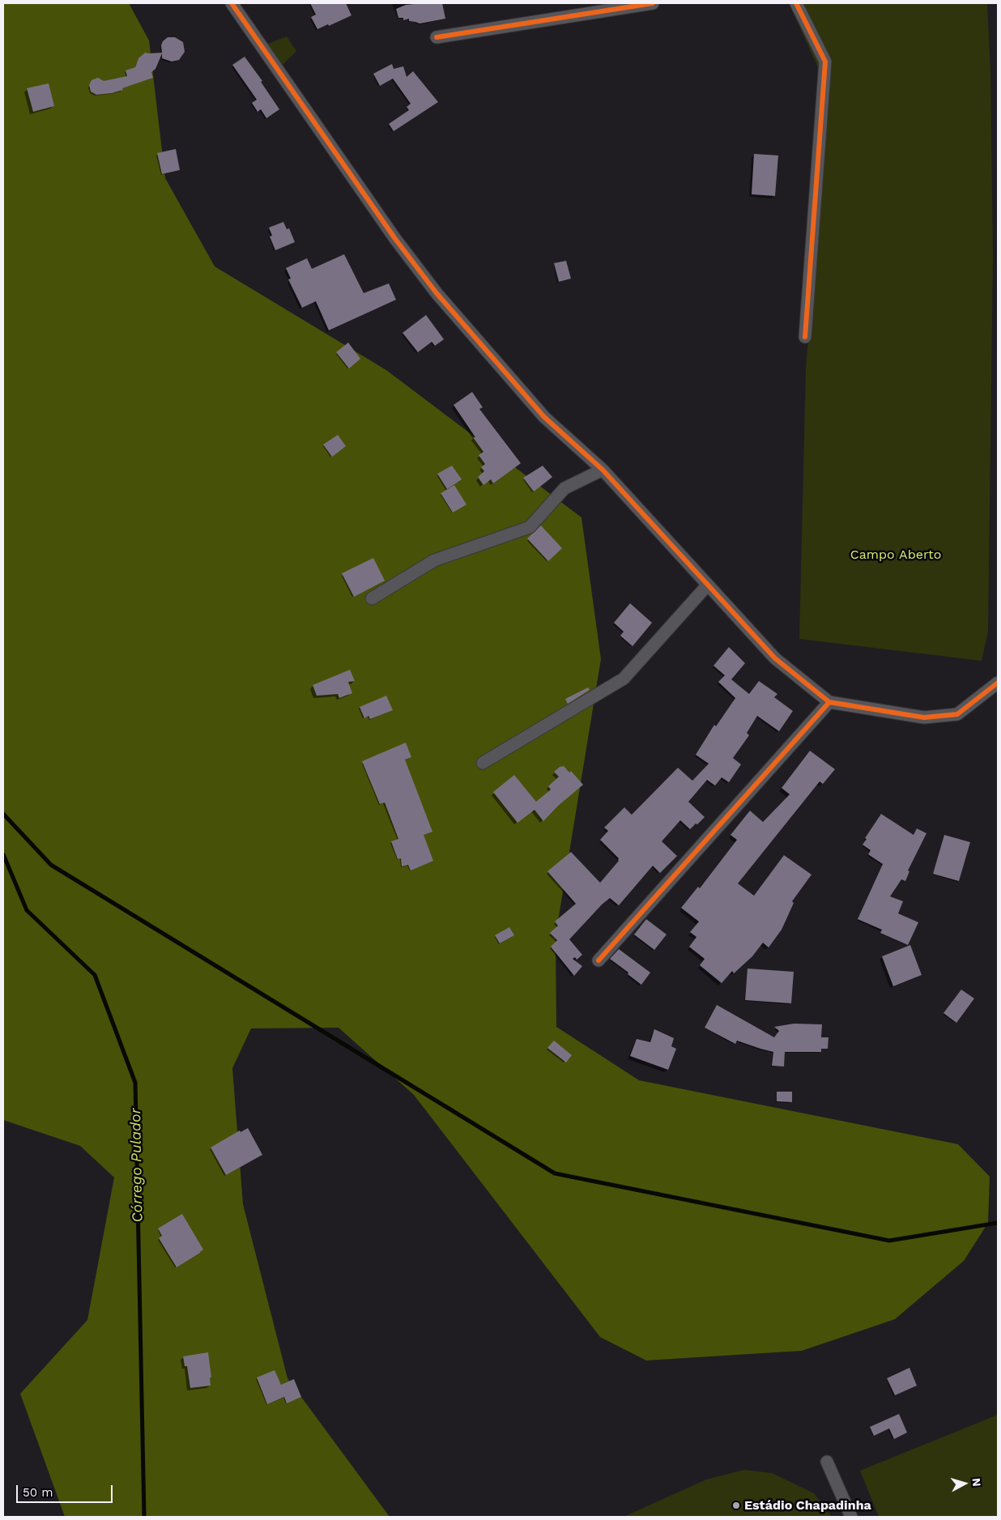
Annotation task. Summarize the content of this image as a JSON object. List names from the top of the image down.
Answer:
{
  "water": ["Córrego Pulador"],
  "parks": ["Campo Aberto"],
  "places": ["Estádio Chapadinha"],
  "scale_bar": "50 m",
  "north": "right"
}
